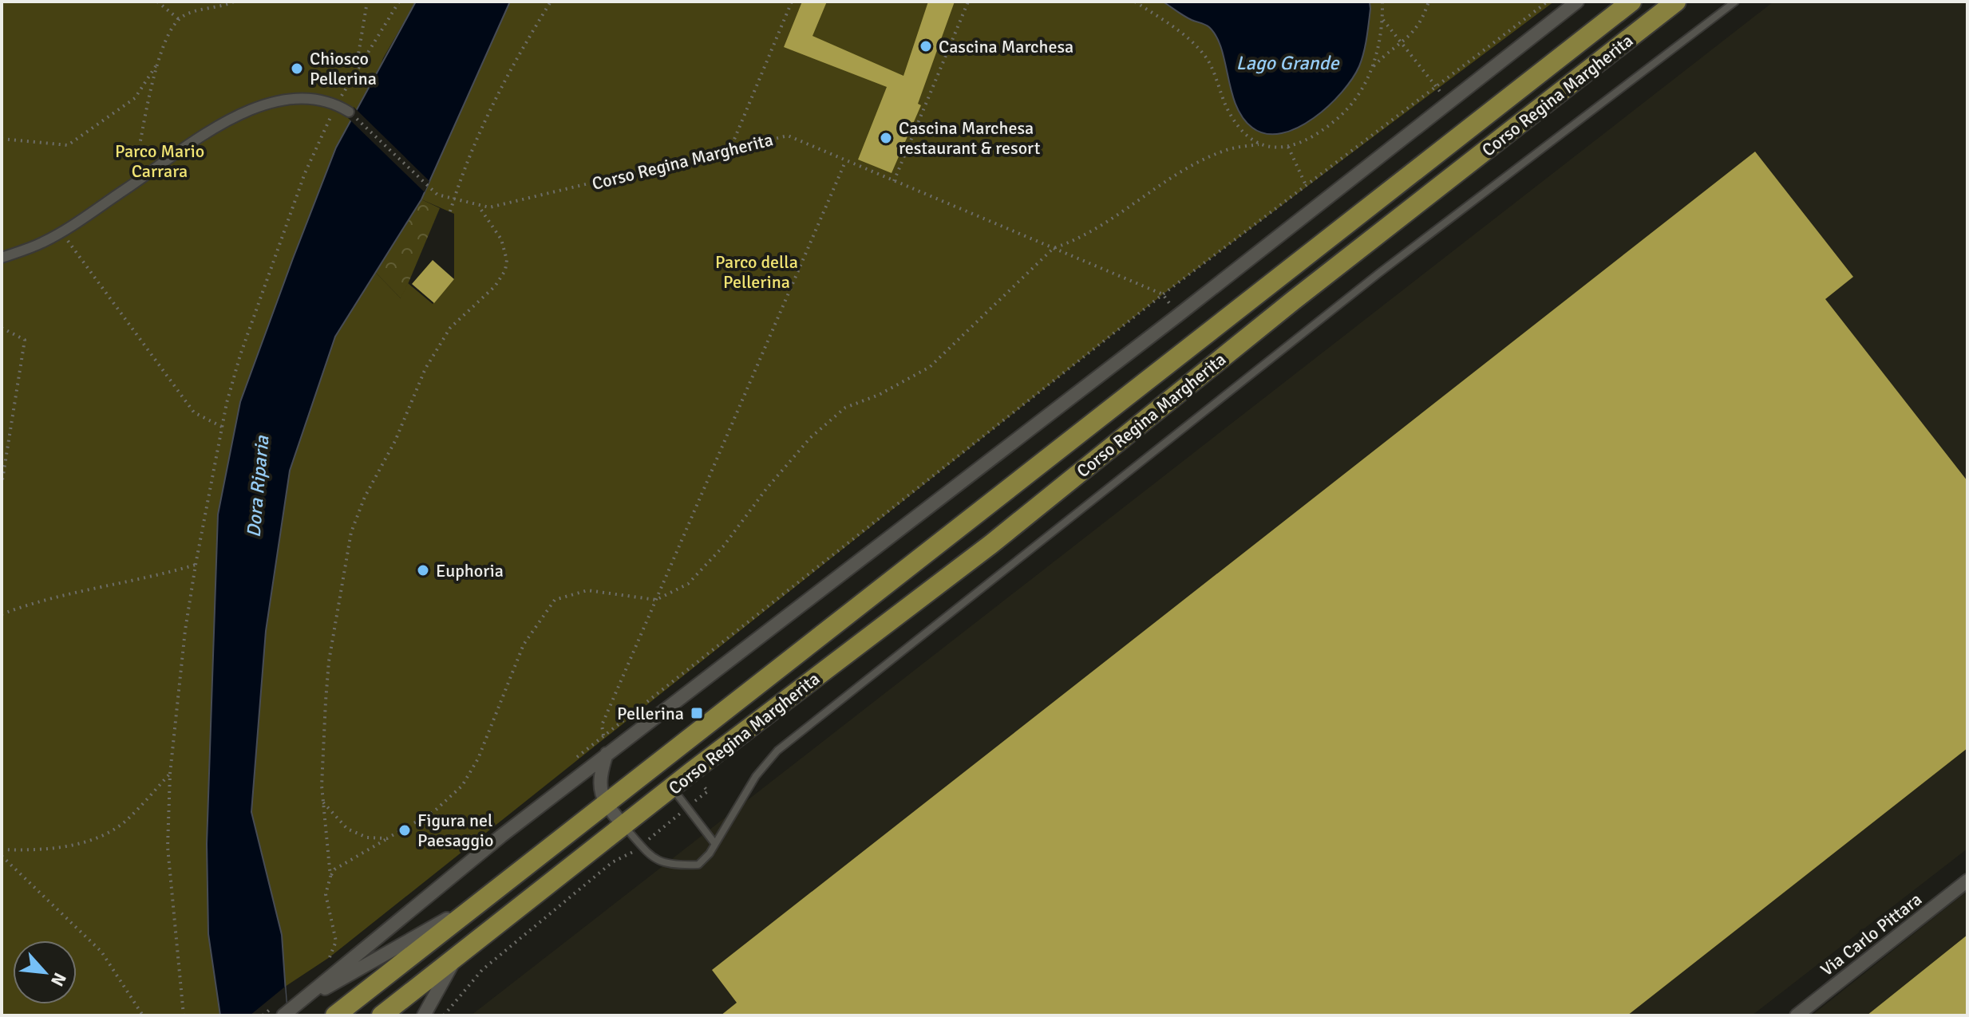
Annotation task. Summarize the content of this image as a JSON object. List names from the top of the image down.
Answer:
{
  "streets": {
    "main road": ["Corso Regina Margherita"],
    "street": ["Via Carlo Pittara"]
  },
  "water": ["Lago Grande", "Dora Riparia"],
  "parks": ["Parco Mario Carrara", "Parco della Pellerina"],
  "places": {
    "other": [
      "Cascina Marchesa",
      "Chiosco Pellerina",
      "Cascina Marchesa restaurant & resort",
      "Euphoria",
      "Figura nel Paesaggio"
    ],
    "transit": ["Pellerina"]
  },
  "north": "bottom right"
}
